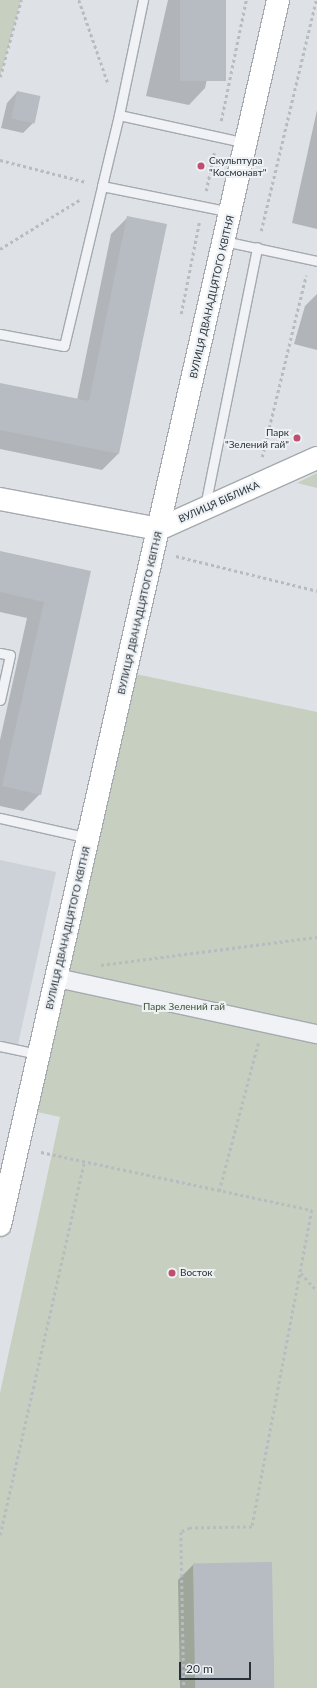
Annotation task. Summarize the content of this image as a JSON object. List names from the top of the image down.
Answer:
{
  "streets": {
    "street": ["ВУЛИЦЯ ДВАНАДЦЯТОГО КВІТНЯ", "ВУЛИЦЯ БІБЛИКА"]
  },
  "crossings": [
    ["ВУЛИЦЯ ДВАНАДЦЯТОГО КВІТНЯ", "ВУЛИЦЯ БІБЛИКА"]
  ],
  "parks": ["Парк Зелений гай"],
  "places": ["Скульптура \"Космонавт\"", "Парк \"Зелений гай\"", "Восток"],
  "scale_bar": "20 m"
}
